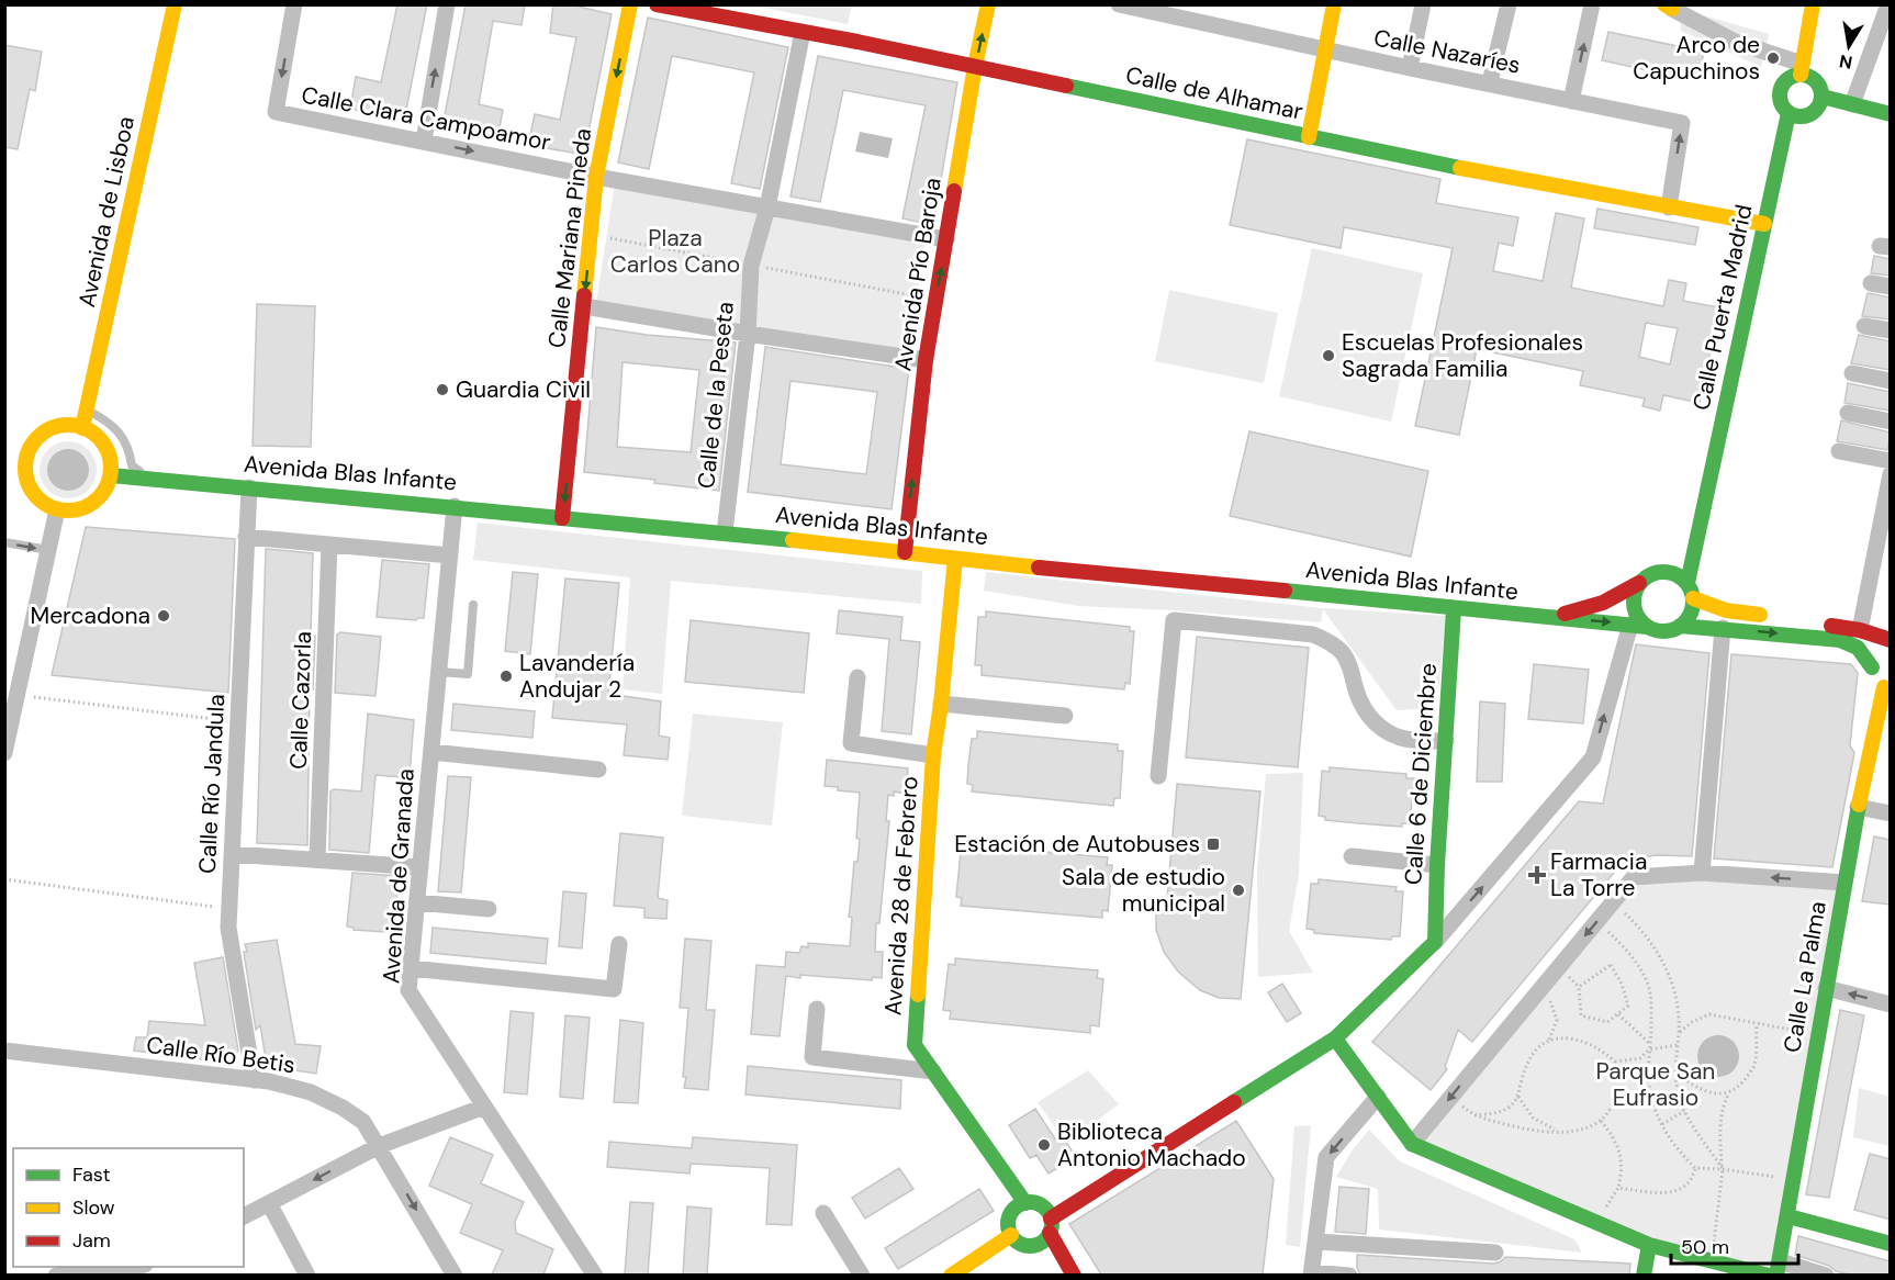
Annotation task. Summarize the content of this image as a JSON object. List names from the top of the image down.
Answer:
{
  "streets": {
    "street": [
      "Calle Nazaríes",
      "Calle de Alhamar",
      "Calle Clara Campoamor",
      "Avenida de Lisboa",
      "Calle Mariana Pineda",
      "Avenida Pío Baroja",
      "Calle Puerta Madrid",
      "Calle de la Peseta",
      "Avenida Blas Infante",
      "Calle Cazorla",
      "Calle 6 de Diciembre",
      "Calle Río Jandula",
      "Avenida de Granada",
      "Avenida 28 de Febrero",
      "Calle La Palma",
      "Calle Río Betis"
    ]
  },
  "crossings": [
    ["Calle Nazaríes", "Calle de Alhamar"],
    ["Calle de Alhamar", "Avenida Pío Baroja"],
    ["Calle de Alhamar", "Calle Puerta Madrid"],
    ["Calle de Alhamar", "Calle de la Peseta"],
    ["Calle Clara Campoamor", "Calle Mariana Pineda"],
    ["Calle Clara Campoamor", "Avenida Pío Baroja"],
    ["Calle Clara Campoamor", "Calle de la Peseta"],
    ["Avenida de Lisboa", "Avenida Blas Infante"],
    ["Calle Mariana Pineda", "Avenida Blas Infante"],
    ["Avenida Pío Baroja", "Avenida Blas Infante"],
    ["Calle Puerta Madrid", "Avenida Blas Infante"],
    ["Calle de la Peseta", "Avenida Blas Infante"],
    ["Avenida Blas Infante", "Calle 6 de Diciembre"],
    ["Avenida Blas Infante", "Calle Río Jandula"],
    ["Avenida Blas Infante", "Avenida de Granada"],
    ["Avenida Blas Infante", "Avenida 28 de Febrero"],
    ["Calle Río Jandula", "Calle Río Betis"]
  ],
  "one_way": ["Calle Mariana Pineda", "Avenida Pío Baroja"],
  "parks": ["Plaza Carlos Cano", "Parque San Eufrasio"],
  "places": {
    "other": [
      "Arco de Capuchinos",
      "Escuelas Profesionales Sagrada Familia",
      "Guardia Civil",
      "Mercadona",
      "Lavandería Andujar 2",
      "Sala de estudio municipal",
      "Biblioteca Antonio Machado"
    ],
    "transit": ["Estación de Autobuses"],
    "health": ["Farmacia La Torre"]
  },
  "legend": ["Fast", "Slow", "Jam"],
  "scale_bar": "50 m",
  "north": "bottom"
}
